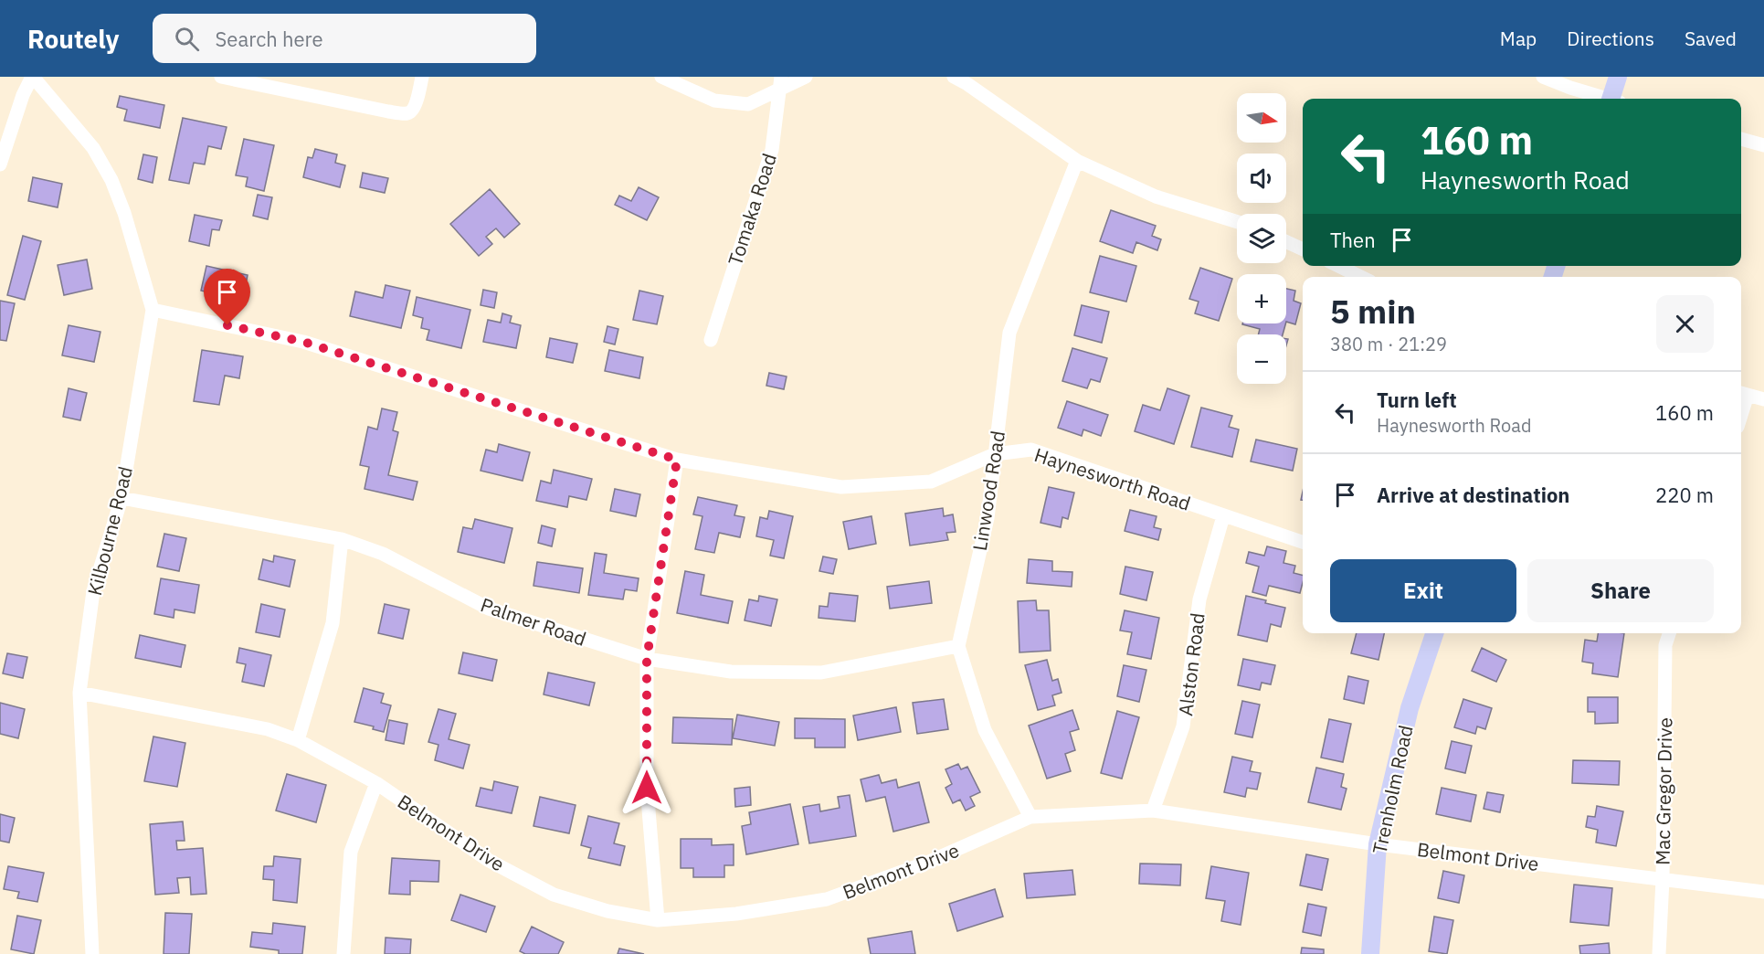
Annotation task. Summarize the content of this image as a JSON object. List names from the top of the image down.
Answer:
{
  "streets": {
    "main road": ["Trenholm Road"],
    "street": [
      "Tomaka Road",
      "Haynesworth Road",
      "Linwood Road",
      "Kilbourne Road",
      "Palmer Road",
      "Alston Road",
      "Mac Gregor Drive",
      "Belmont Drive"
    ]
  },
  "crossings": [
    ["Haynesworth Road", "Linwood Road"],
    ["Haynesworth Road", "Kilbourne Road"],
    ["Haynesworth Road", "Alston Road"],
    ["Linwood Road", "Palmer Road"],
    ["Kilbourne Road", "Palmer Road"],
    ["Kilbourne Road", "Belmont Drive"],
    ["Alston Road", "Belmont Drive"],
    ["Trenholm Road", "Belmont Drive"],
    ["Mac Gregor Drive", "Belmont Drive"]
  ],
  "north": "right",
  "page": {
    "header": "Routely",
    "search": "Search here",
    "nav": ["Map", "Directions", "Saved"],
    "map_buttons": ["+", "−"],
    "turn": ["160 m", "Haynesworth Road"],
    "then": "Then",
    "heading": ["5 min", "380 m · 21:29"],
    "list": [
      {
        "name": "Turn left",
        "note": "Haynesworth Road",
        "value": "160 m"
      },
      {
        "name": "Arrive at destination",
        "value": "220 m"
      }
    ],
    "buttons": ["Exit", "Share"]
  }
}
